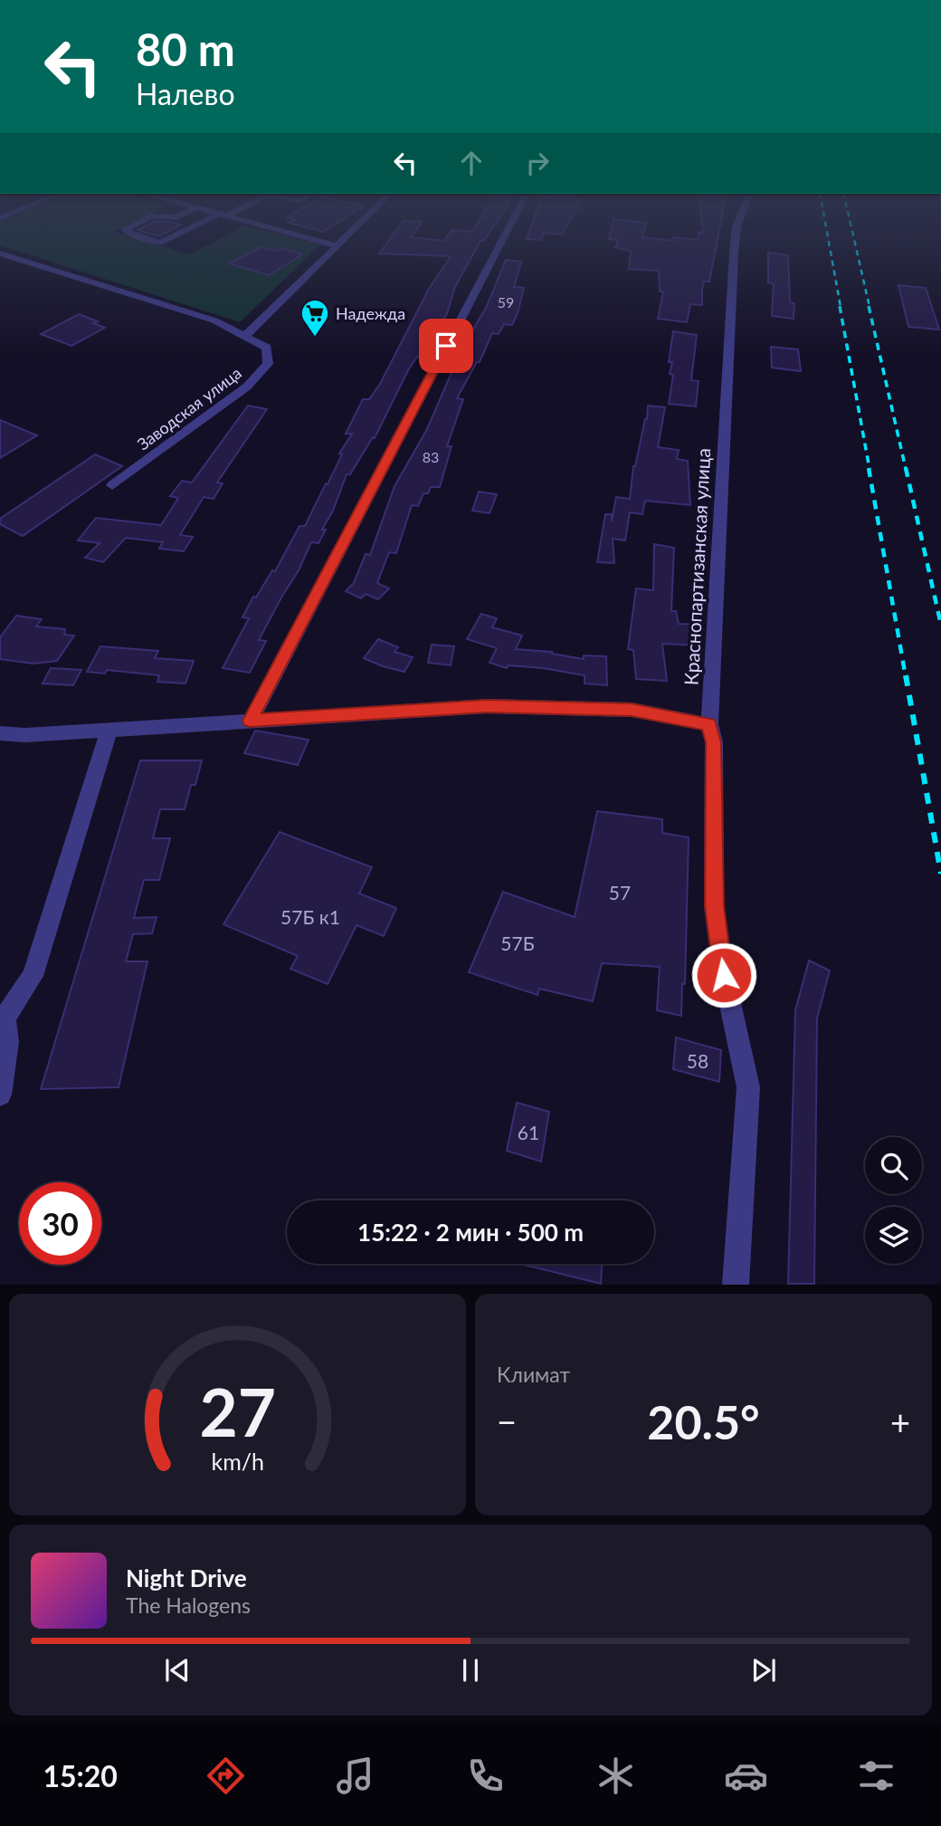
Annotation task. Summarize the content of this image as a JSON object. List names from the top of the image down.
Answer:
{
  "streets": {
    "street": ["Заводская улица", "Краснопартизанская улица"]
  },
  "places": {
    "supermarket": ["Надежда"]
  },
  "house_numbers": [
    "59",
    "83",
    "57",
    "57Б к1",
    "57Б",
    "58",
    "61"
  ],
  "page": {
    "turn": ["80 m", "Налево"],
    "limit": "30",
    "trip": "15:22 · 2 мин · 500 m",
    "tile": "Климат",
    "heat": ["−", "20.5°", "+"],
    "song": ["Night Drive", "The Halogens"],
    "tabs": "15:20",
    "gauge": ["27", "km/h"]
  }
}
